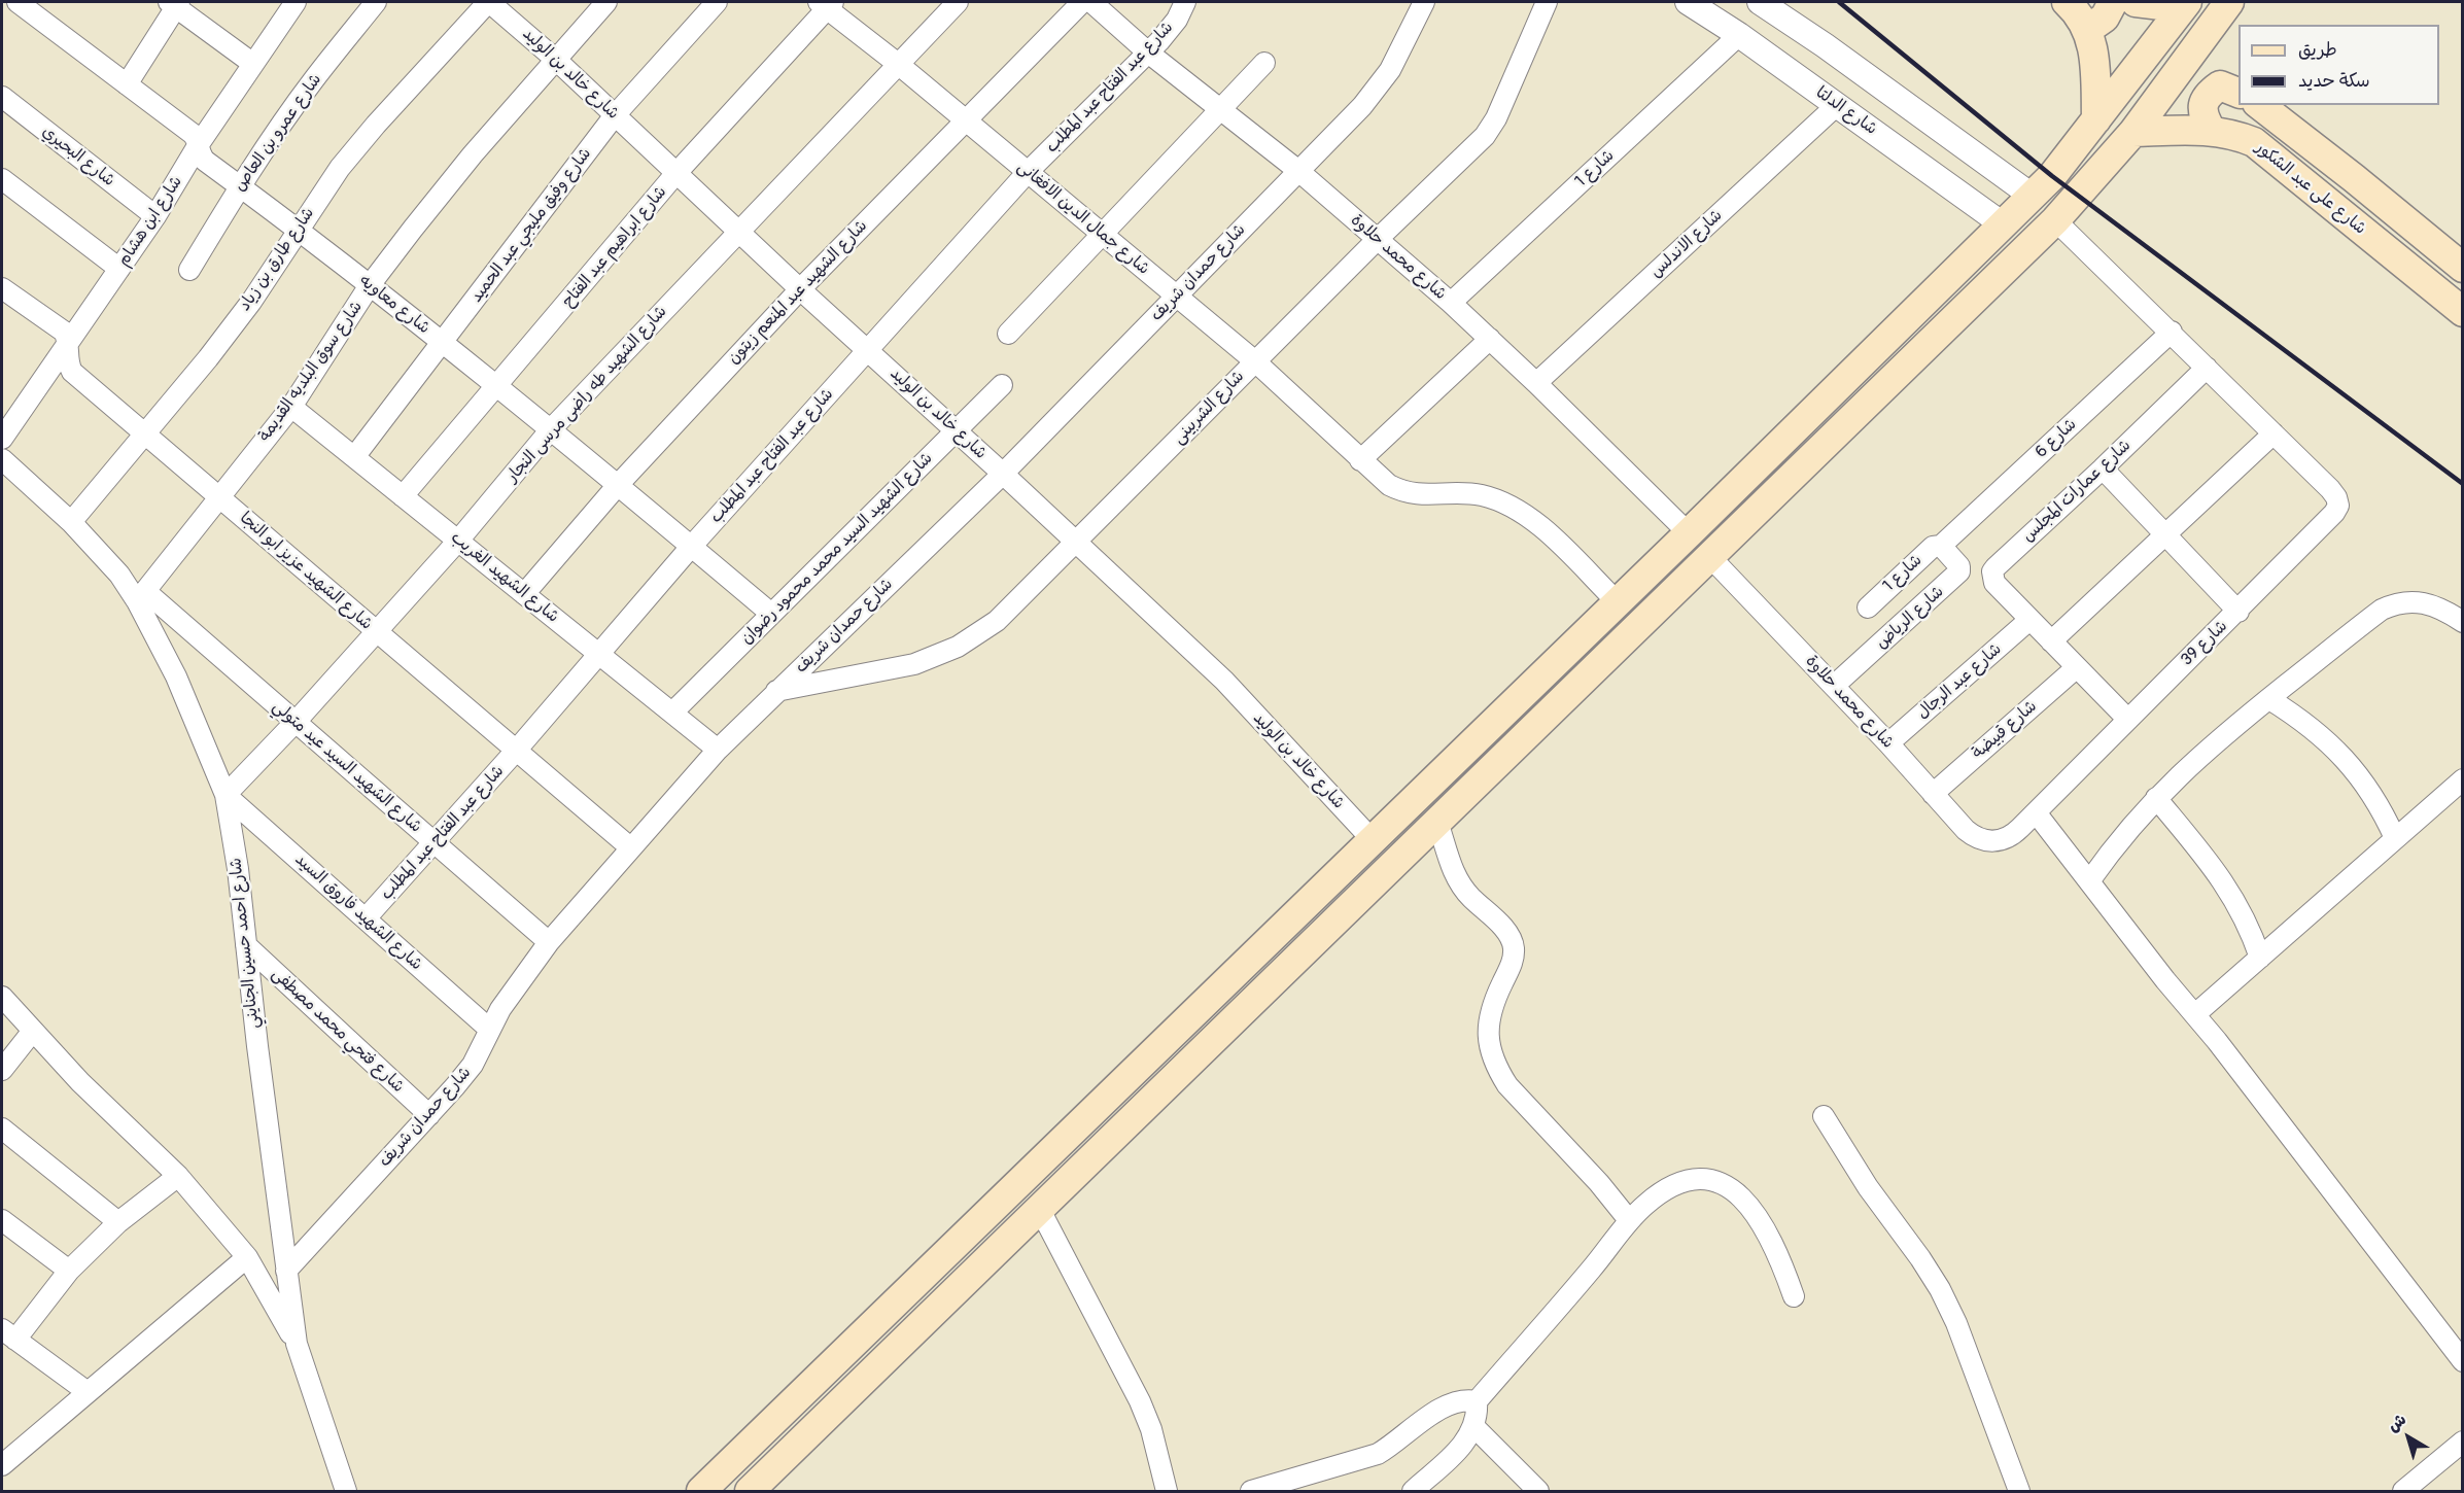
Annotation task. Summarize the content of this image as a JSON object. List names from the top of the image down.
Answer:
{
  "streets": {
    "main road": ["شارع على عبد الشكور"],
    "street": [
      "شارع خالد بن الوليد",
      "شارع عبد الفتاح عبد المطلب",
      "شارع الدلتا",
      "شارع عمرو بن العاص",
      "شارع البحيري",
      "شارع 1",
      "شارع جمال الدين الافغانى",
      "شارع ابن هشام",
      "شارع وفيق مليجي عبد الحميد",
      "شارع الاندلس",
      "شارع ابراهيم عبد الفتاح",
      "شارع محمد حلاوة",
      "شارع طارق بن زياد",
      "شارع حمدان شريف",
      "شارع الشهيد عبد المنعم زيتون",
      "شارع معاويه",
      "شارع سوق البلديه القديمة",
      "شارع الشهيد طه راضى مرسى النجار",
      "شارع الشربينى",
      "شارع 6",
      "شارع عمارات المجلس",
      "شارع الشهيد السيد محمد محمود رضوان",
      "شارع الشهيد عزيز ابو النجا",
      "شارع الشهيد الغريب",
      "شارع الرياض",
      "شارع 39",
      "شارع عبد الرجال",
      "شارع قبيضة",
      "شارع الشهيد السيد عيد متولي",
      "شارع الشهيد فاروق السيد",
      "شارع احمد حسين الجنايني",
      "شارع فتحي محمد مصطفى"
    ]
  },
  "crossings": [
    ["شارع خالد بن الوليد", "شارع عبد الفتاح عبد المطلب"],
    ["شارع خالد بن الوليد", "شارع وفيق مليجي عبد الحميد"],
    ["شارع خالد بن الوليد", "شارع ابراهيم عبد الفتاح"],
    ["شارع خالد بن الوليد", "شارع طارق بن زياد"],
    ["شارع خالد بن الوليد", "شارع حمدان شريف"],
    ["شارع خالد بن الوليد", "شارع الشهيد عبد المنعم زيتون"],
    ["شارع خالد بن الوليد", "شارع سوق البلديه القديمة"],
    ["شارع خالد بن الوليد", "شارع الشهيد طه راضى مرسى النجار"],
    ["شارع خالد بن الوليد", "شارع الشربينى"],
    ["شارع خالد بن الوليد", "شارع الشهيد السيد محمد محمود رضوان"],
    ["شارع عبد الفتاح عبد المطلب", "شارع جمال الدين الافغانى"],
    ["شارع عبد الفتاح عبد المطلب", "شارع محمد حلاوة"],
    ["شارع عبد الفتاح عبد المطلب", "شارع معاويه"],
    ["شارع عبد الفتاح عبد المطلب", "شارع الشهيد عزيز ابو النجا"],
    ["شارع عبد الفتاح عبد المطلب", "شارع الشهيد الغريب"],
    ["شارع عبد الفتاح عبد المطلب", "شارع الشهيد السيد عيد متولي"],
    ["شارع عبد الفتاح عبد المطلب", "شارع الشهيد فاروق السيد"],
    ["شارع الدلتا", "شارع 1"],
    ["شارع الدلتا", "شارع الاندلس"],
    ["شارع عمرو بن العاص", "شارع معاويه"],
    ["شارع البحيري", "شارع ابن هشام"],
    ["شارع 1", "شارع محمد حلاوة"],
    ["شارع 1", "شارع 6"],
    ["شارع 1", "شارع الرياض"],
    ["شارع جمال الدين الافغانى", "شارع ابراهيم عبد الفتاح"],
    ["شارع جمال الدين الافغانى", "شارع حمدان شريف"],
    ["شارع جمال الدين الافغانى", "شارع الشهيد عبد المنعم زيتون"],
    ["شارع جمال الدين الافغانى", "شارع الشهيد طه راضى مرسى النجار"],
    ["شارع جمال الدين الافغانى", "شارع الشربينى"],
    ["شارع ابن هشام", "شارع معاويه"],
    ["شارع ابن هشام", "شارع الشهيد عزيز ابو النجا"],
    ["شارع وفيق مليجي عبد الحميد", "شارع معاويه"],
    ["شارع وفيق مليجي عبد الحميد", "شارع الشهيد الغريب"],
    ["شارع الاندلس", "شارع محمد حلاوة"],
    ["شارع ابراهيم عبد الفتاح", "شارع معاويه"],
    ["شارع ابراهيم عبد الفتاح", "شارع الشهيد الغريب"],
    ["شارع محمد حلاوة", "شارع حمدان شريف"],
    ["شارع محمد حلاوة", "شارع الشربينى"],
    ["شارع محمد حلاوة", "شارع الرياض"],
    ["شارع محمد حلاوة", "شارع 39"],
    ["شارع محمد حلاوة", "شارع عبد الرجال"],
    ["شارع محمد حلاوة", "شارع قبيضة"],
    ["شارع طارق بن زياد", "شارع معاويه"],
    ["شارع طارق بن زياد", "شارع الشهيد عزيز ابو النجا"],
    ["شارع طارق بن زياد", "شارع احمد حسين الجنايني"],
    ["شارع حمدان شريف", "شارع الشربينى"],
    ["شارع حمدان شريف", "شارع الشهيد عزيز ابو النجا"],
    ["شارع حمدان شريف", "شارع الشهيد الغريب"],
    ["شارع حمدان شريف", "شارع الشهيد السيد عيد متولي"],
    ["شارع حمدان شريف", "شارع الشهيد فاروق السيد"],
    ["شارع حمدان شريف", "شارع احمد حسين الجنايني"],
    ["شارع حمدان شريف", "شارع فتحي محمد مصطفى"],
    ["شارع الشهيد عبد المنعم زيتون", "شارع معاويه"],
    ["شارع الشهيد عبد المنعم زيتون", "شارع الشهيد الغريب"],
    ["شارع معاويه", "شارع سوق البلديه القديمة"],
    ["شارع معاويه", "شارع الشهيد طه راضى مرسى النجار"],
    ["شارع معاويه", "شارع الشهيد السيد محمد محمود رضوان"],
    ["شارع سوق البلديه القديمة", "شارع الشهيد عزيز ابو النجا"],
    ["شارع سوق البلديه القديمة", "شارع الشهيد الغريب"],
    ["شارع سوق البلديه القديمة", "شارع الشهيد السيد عيد متولي"],
    ["شارع سوق البلديه القديمة", "شارع احمد حسين الجنايني"],
    ["شارع الشهيد طه راضى مرسى النجار", "شارع الشهيد عزيز ابو النجا"],
    ["شارع الشهيد طه راضى مرسى النجار", "شارع الشهيد الغريب"],
    ["شارع الشهيد طه راضى مرسى النجار", "شارع الشهيد السيد عيد متولي"],
    ["شارع الشهيد طه راضى مرسى النجار", "شارع الشهيد فاروق السيد"],
    ["شارع الشهيد طه راضى مرسى النجار", "شارع احمد حسين الجنايني"],
    ["شارع 6", "شارع الرياض"],
    ["شارع عمارات المجلس", "شارع عبد الرجال"],
    ["شارع الشهيد السيد محمد محمود رضوان", "شارع الشهيد الغريب"],
    ["شارع الشهيد السيد عيد متولي", "شارع احمد حسين الجنايني"],
    ["شارع الشهيد فاروق السيد", "شارع احمد حسين الجنايني"],
    ["شارع احمد حسين الجنايني", "شارع فتحي محمد مصطفى"]
  ],
  "legend": ["طريق", "سكة حديد"],
  "north": "top left"
}
